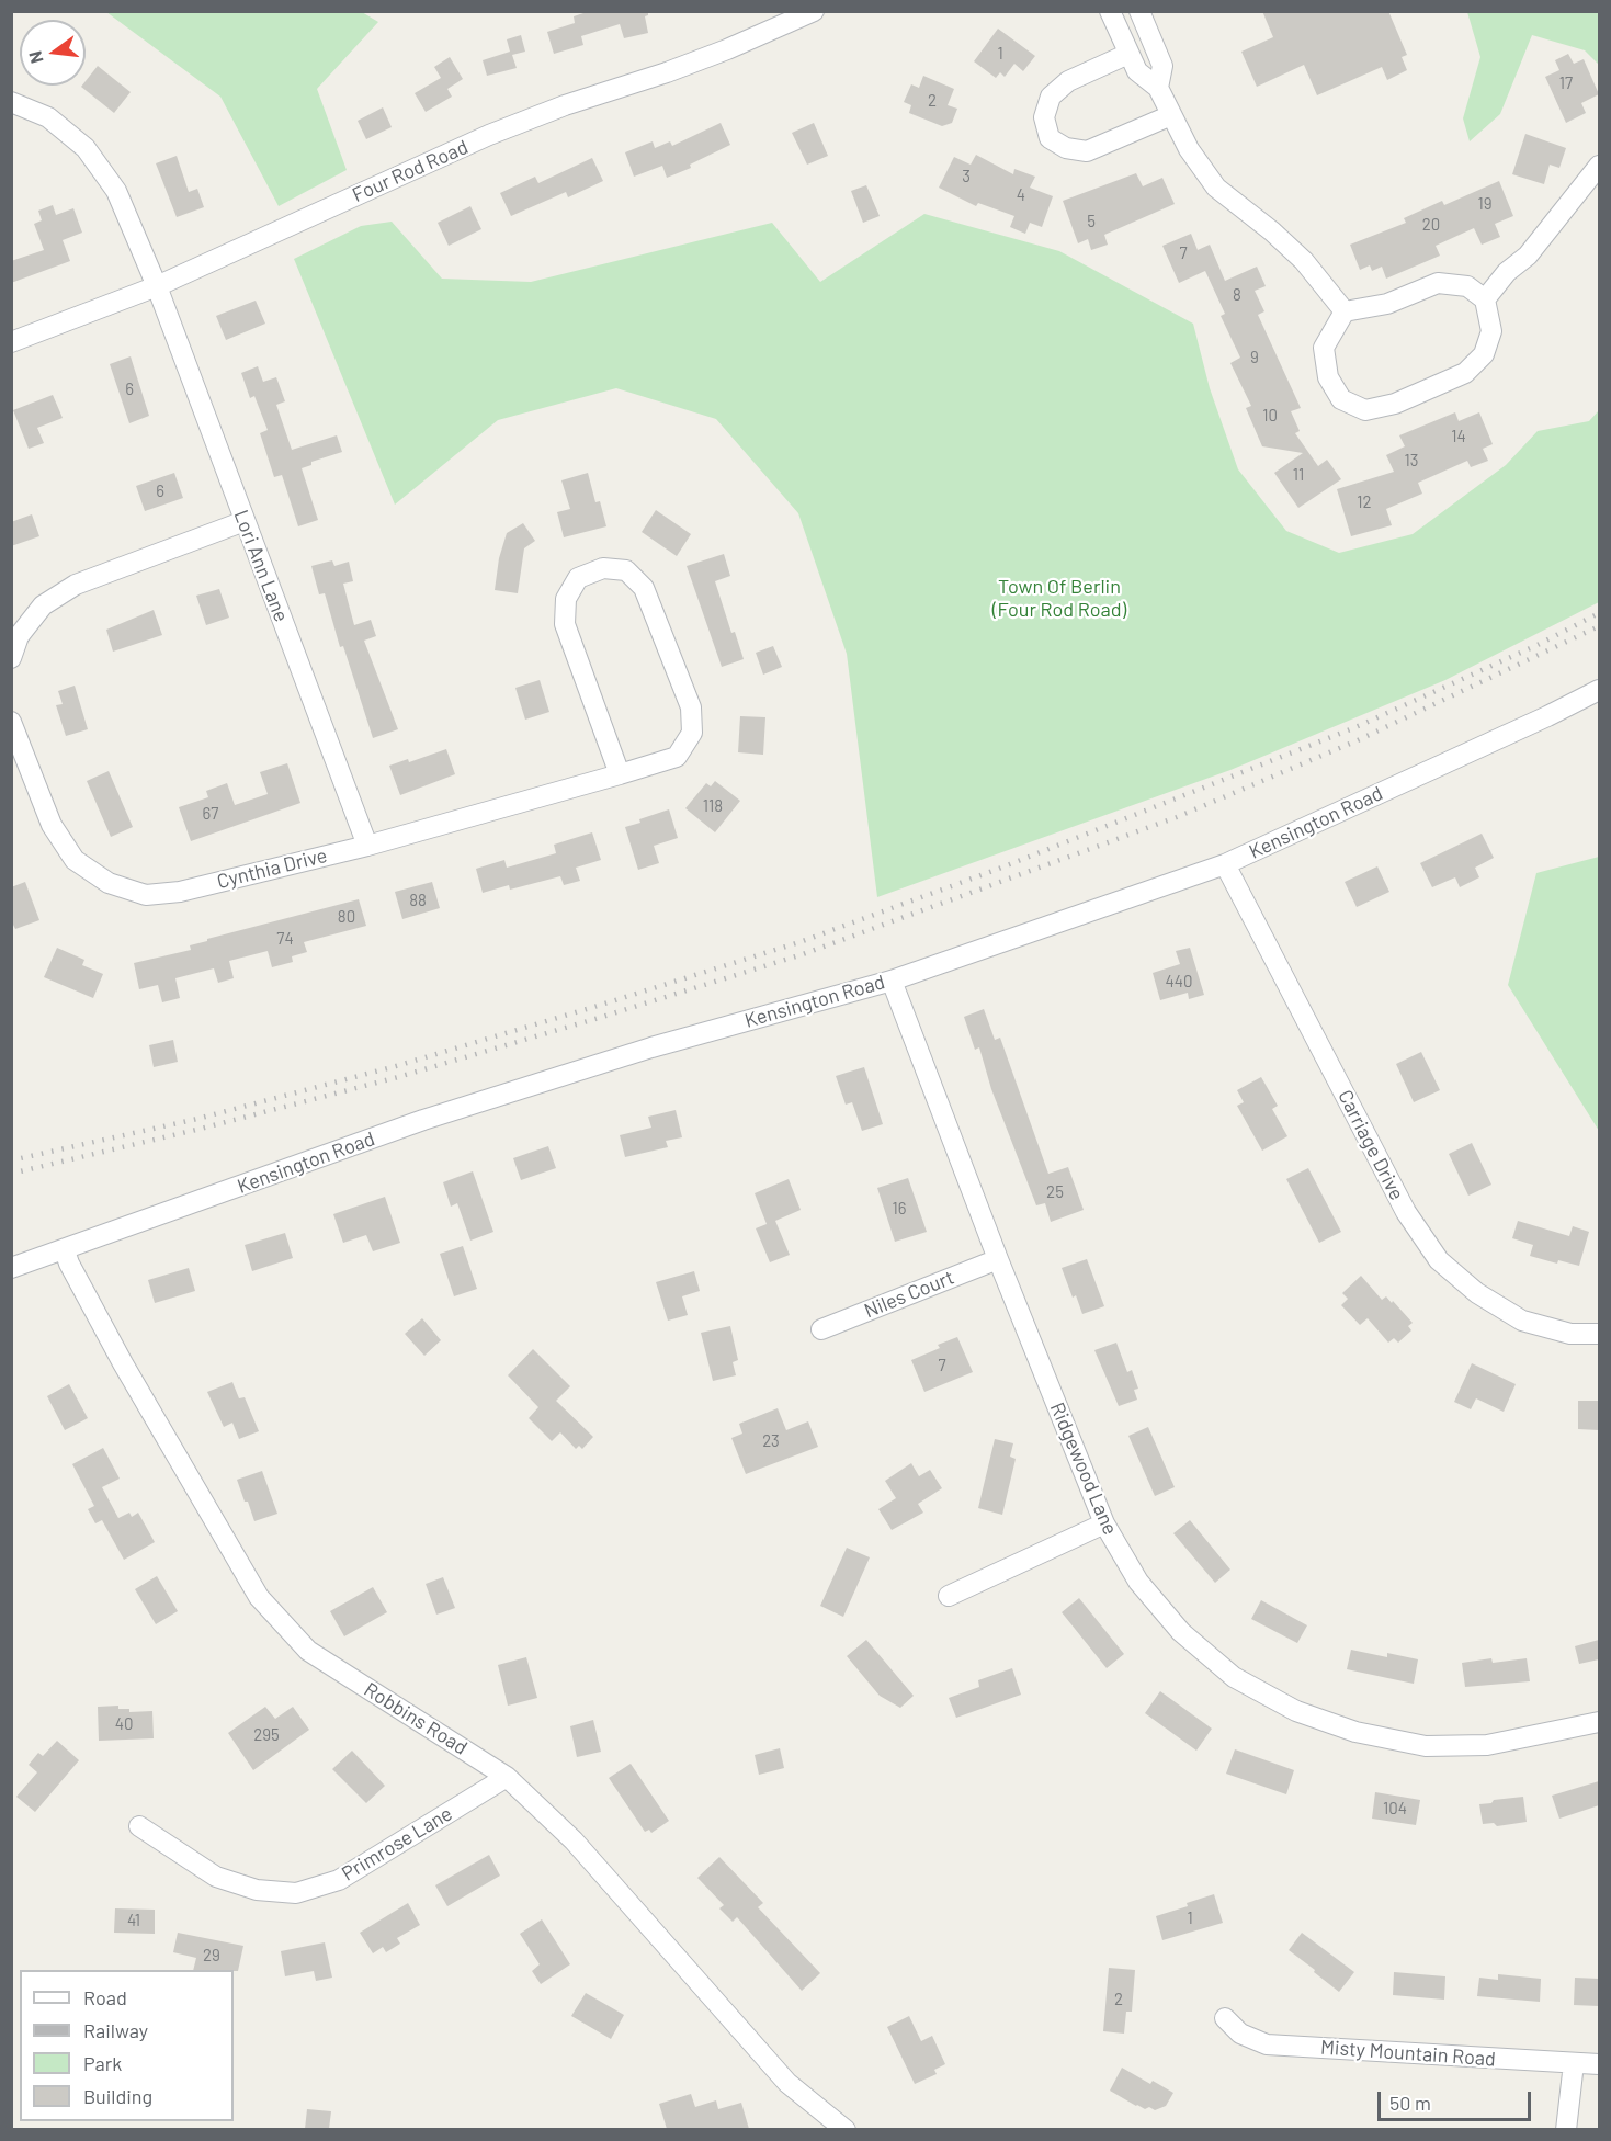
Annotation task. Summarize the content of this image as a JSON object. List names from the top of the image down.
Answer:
{
  "streets": {
    "street": [
      "Four Rod Road",
      "Lori Ann Lane",
      "Kensington Road",
      "Cynthia Drive",
      "Carriage Drive",
      "Niles Court",
      "Ridgewood Lane",
      "Robbins Road",
      "Primrose Lane",
      "Misty Mountain Road"
    ]
  },
  "crossings": [
    ["Four Rod Road", "Lori Ann Lane"],
    ["Lori Ann Lane", "Cynthia Drive"],
    ["Kensington Road", "Carriage Drive"],
    ["Kensington Road", "Ridgewood Lane"],
    ["Kensington Road", "Robbins Road"],
    ["Niles Court", "Ridgewood Lane"],
    ["Robbins Road", "Primrose Lane"]
  ],
  "parks": ["Town Of Berlin (Four Rod Road)"],
  "house_numbers": [
    "1",
    "17",
    "2",
    "3",
    "4",
    "19",
    "5",
    "20",
    "7",
    "8",
    "9",
    "6",
    "10",
    "14",
    "13",
    "11",
    "6",
    "12",
    "118",
    "67",
    "88",
    "80",
    "74",
    "440",
    "25",
    "16",
    "7",
    "23",
    "40",
    "295",
    "104",
    "1",
    "41",
    "29",
    "2"
  ],
  "legend": [
    "Road",
    "Railway",
    "Park",
    "Building"
  ],
  "scale_bar": "50 m",
  "north": "left"
}
